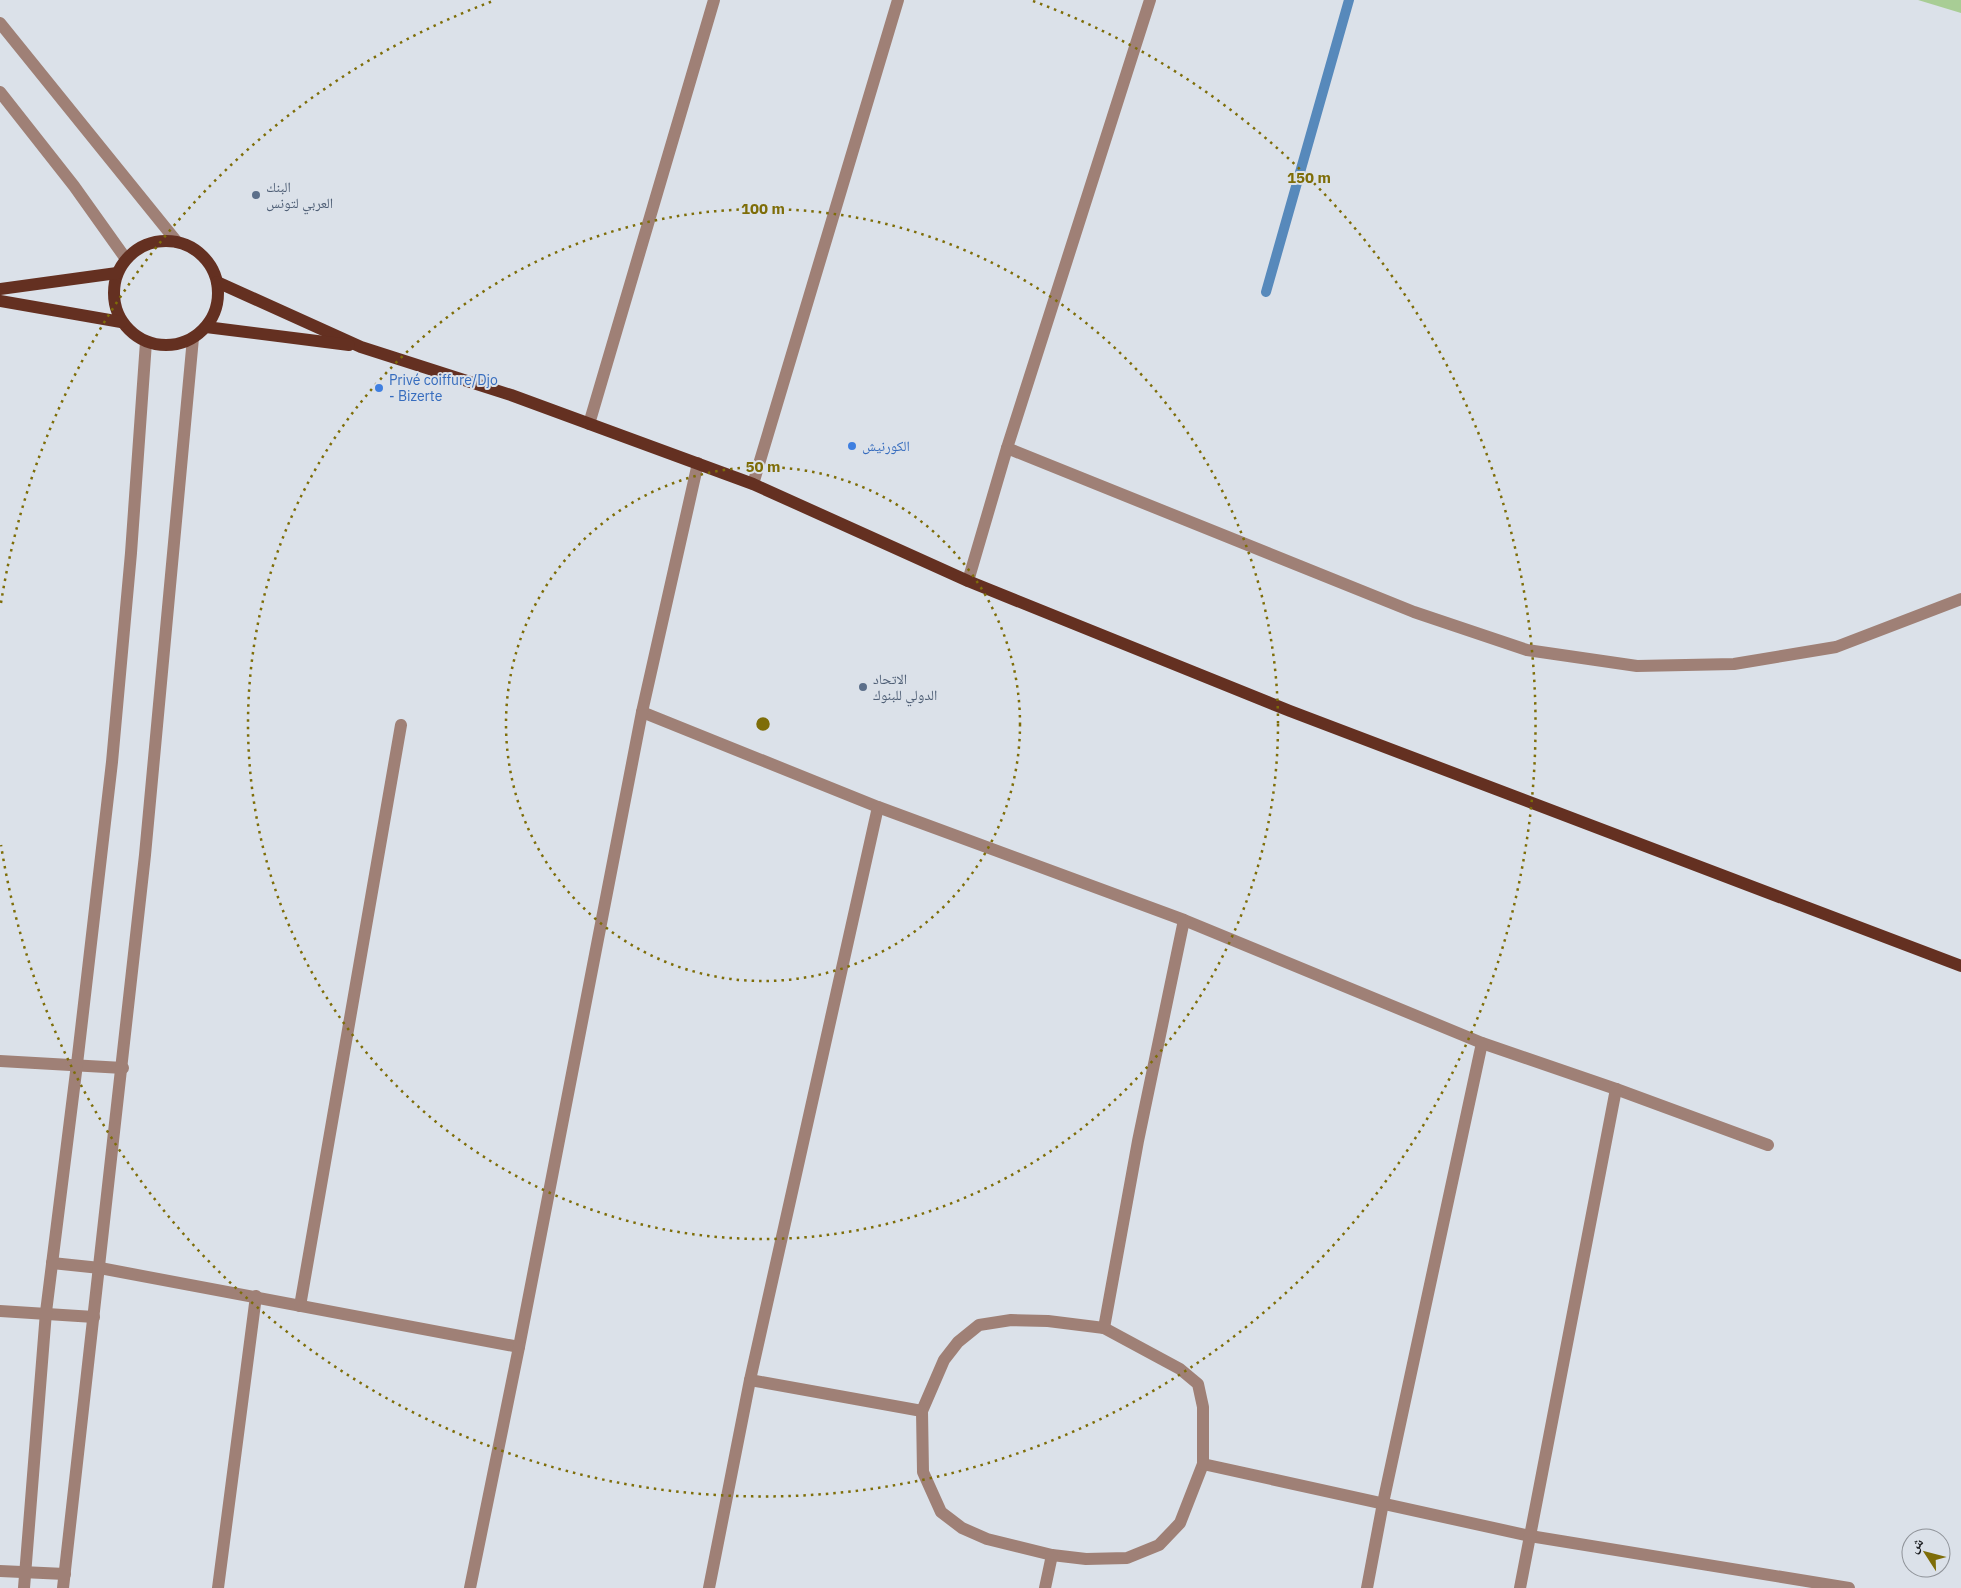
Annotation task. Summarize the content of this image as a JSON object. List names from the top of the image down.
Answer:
{
  "places": [
    "البنك العربي لتونس",
    "Privé coiffure/Djo - Bizerte",
    "الكورنيش",
    "الاتحاد الدولي للبنوك"
  ],
  "north": "top left",
  "rings": ["150 m", "100 m", "50 m"]
}
